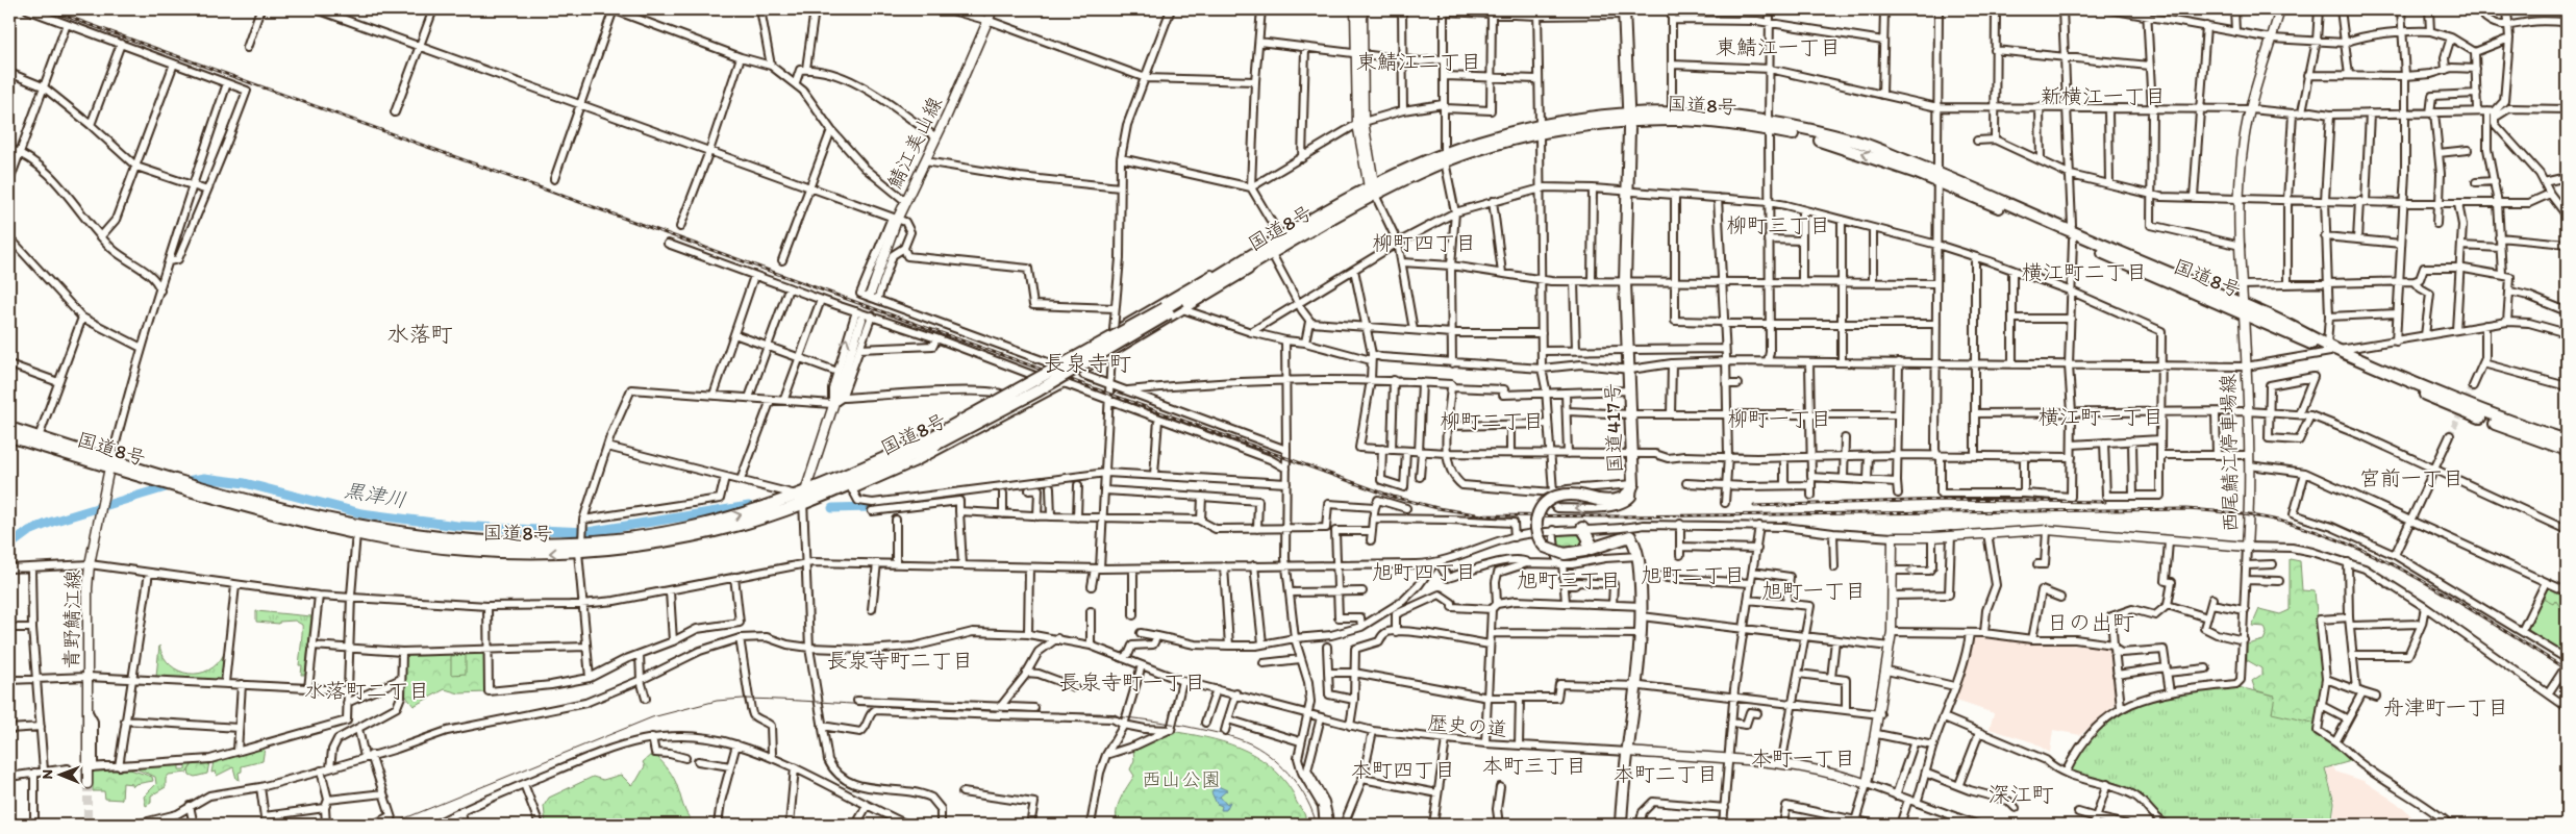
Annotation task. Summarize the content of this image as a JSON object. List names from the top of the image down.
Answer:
{
  "streets": {
    "highway": ["国道8号", "国道417号"],
    "main road": ["鯖江美山線", "西尾鯖江停車場線", "青野鯖江線"],
    "street": ["歴史の道"]
  },
  "crossings": [
    ["国道8号", "国道417号"],
    ["国道8号", "西尾鯖江停車場線"],
    ["国道8号", "青野鯖江線"]
  ],
  "districts": [
    "東鯖江一丁目",
    "東鯖江二丁目",
    "新横江一丁目",
    "柳町三丁目",
    "柳町四丁目",
    "横江町二丁目",
    "水落町",
    "長泉寺町",
    "横江町一丁目",
    "柳町一丁目",
    "柳町二丁目",
    "宮前一丁目",
    "旭町四丁目",
    "旭町二丁目",
    "旭町三丁目",
    "旭町一丁目",
    "日の出町",
    "長泉寺町二丁目",
    "長泉寺町一丁目",
    "水落町二丁目",
    "舟津町一丁目",
    "本町一丁目",
    "本町三丁目",
    "本町四丁目",
    "本町二丁目",
    "深江町"
  ],
  "water": ["黒津川"],
  "parks": ["西山公園"],
  "north": "left"
}
